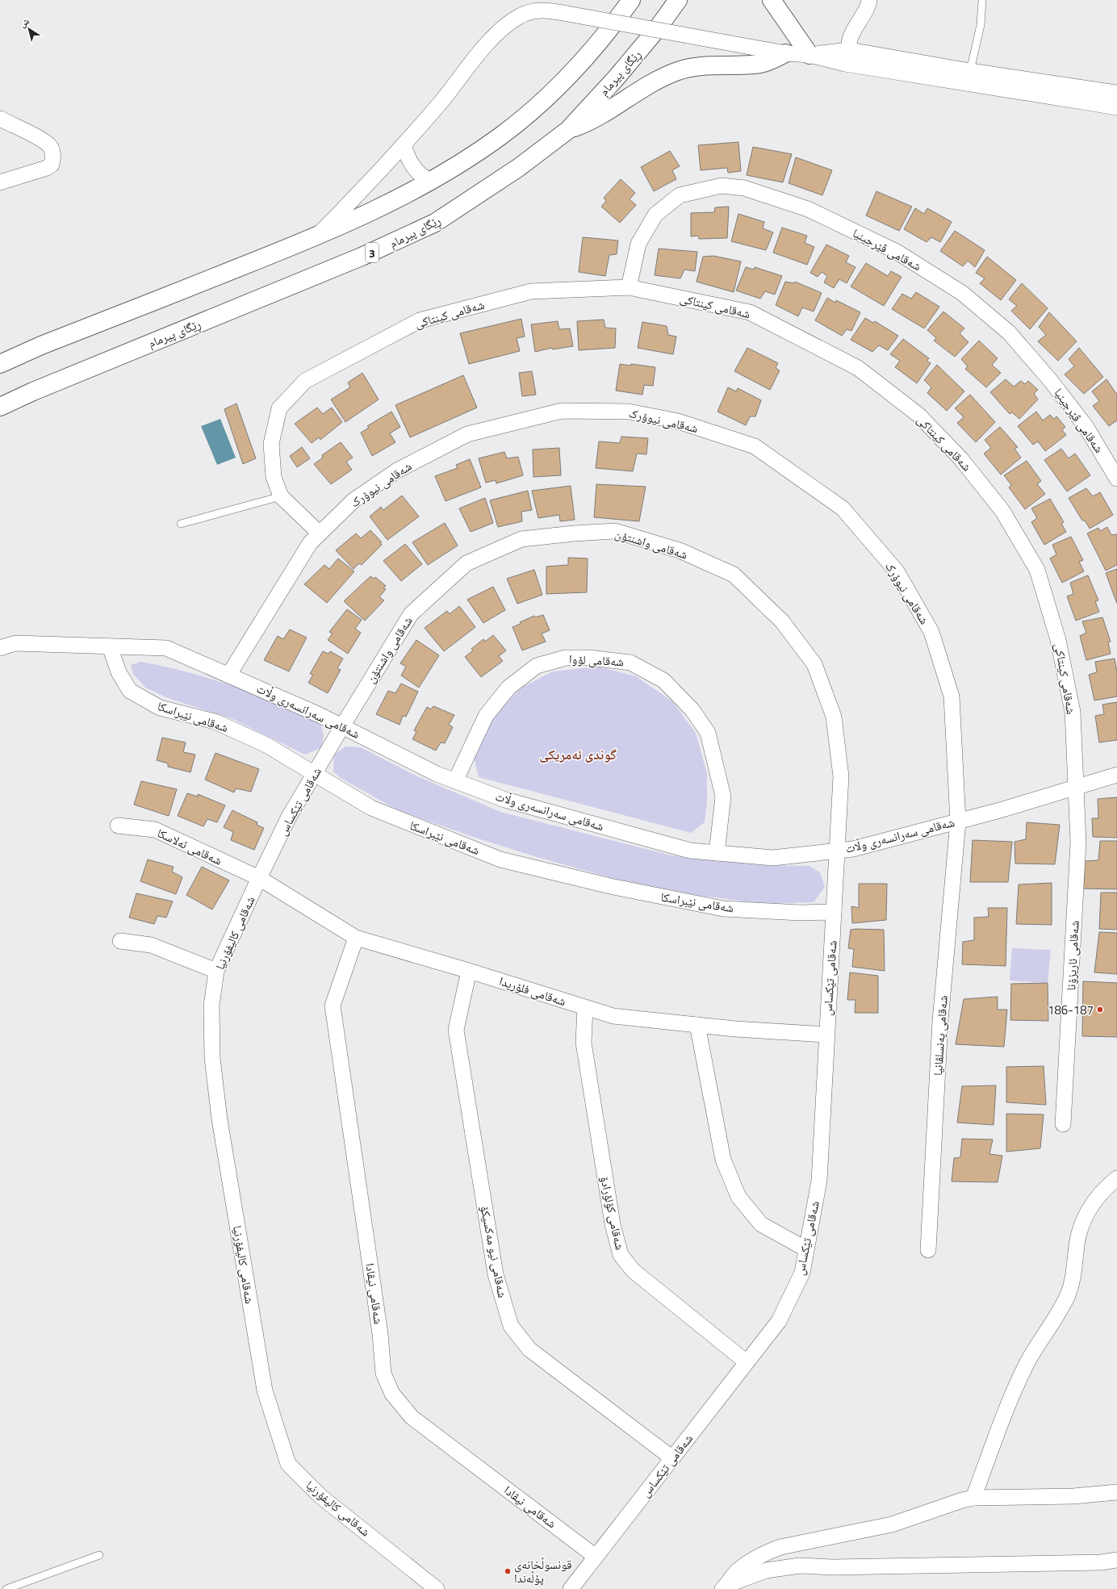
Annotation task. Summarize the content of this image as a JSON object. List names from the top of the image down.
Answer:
{
  "streets": {
    "highway": ["ڕێگای پیرمام", "3"],
    "street": [
      "شەقامی ڤێرجینیا",
      "شەقامی کینتاکی",
      "شەقامی نیوۆرک",
      "شەقامی واشنتۆن",
      "شەقامی لۆوا",
      "شەقامی سەرانسەری وڵات",
      "شەقامی نێبراسکا",
      "شەقامی تێکساس",
      "شەقامی ئەلاسکا",
      "شەقامی کالیفۆرنیا",
      "شەقامی ئاریزۆنا",
      "شەقامی فلۆریدا",
      "شەقامی پەنسلڤانیا",
      "شەقامی کۆلۆرادۆ",
      "شەقامی نیو مەکسیکۆ",
      "شەقامی نیڤادا"
    ]
  },
  "crossings": [
    ["شەقامی ڤێرجینیا", "شەقامی کینتاکی"],
    ["شەقامی کینتاکی", "شەقامی نیوۆرک"],
    ["شەقامی کینتاکی", "شەقامی سەرانسەری وڵات"],
    ["شەقامی کینتاکی", "شەقامی ئاریزۆنا"],
    ["شەقامی نیوۆرک", "شەقامی سەرانسەری وڵات"],
    ["شەقامی نیوۆرک", "شەقامی پەنسلڤانیا"],
    ["شەقامی واشنتۆن", "شەقامی سەرانسەری وڵات"],
    ["شەقامی واشنتۆن", "شەقامی تێکساس"],
    ["شەقامی لۆوا", "شەقامی سەرانسەری وڵات"],
    ["شەقامی سەرانسەری وڵات", "شەقامی نێبراسکا"],
    ["شەقامی سەرانسەری وڵات", "شەقامی تێکساس"],
    ["شەقامی سەرانسەری وڵات", "شەقامی ئاریزۆنا"],
    ["شەقامی سەرانسەری وڵات", "شەقامی پەنسلڤانیا"],
    ["شەقامی نێبراسکا", "شەقامی تێکساس"],
    ["شەقامی تێکساس", "شەقامی ئەلاسکا"],
    ["شەقامی تێکساس", "شەقامی کالیفۆرنیا"],
    ["شەقامی تێکساس", "شەقامی فلۆریدا"],
    ["شەقامی تێکساس", "شەقامی کۆلۆرادۆ"],
    ["شەقامی تێکساس", "شەقامی نیو مەکسیکۆ"],
    ["شەقامی تێکساس", "شەقامی نیڤادا"],
    ["شەقامی ئەلاسکا", "شەقامی کالیفۆرنیا"],
    ["شەقامی ئەلاسکا", "شەقامی فلۆریدا"],
    ["شەقامی کالیفۆرنیا", "شەقامی فلۆریدا"],
    ["شەقامی فلۆریدا", "شەقامی کۆلۆرادۆ"],
    ["شەقامی فلۆریدا", "شەقامی نیو مەکسیکۆ"],
    ["شەقامی فلۆریدا", "شەقامی نیڤادا"]
  ],
  "districts": ["گوندی ئەمریکی"],
  "places": ["186-187", "قونسوڵخانەی پۆڵەندا"],
  "north": "top left"
}
